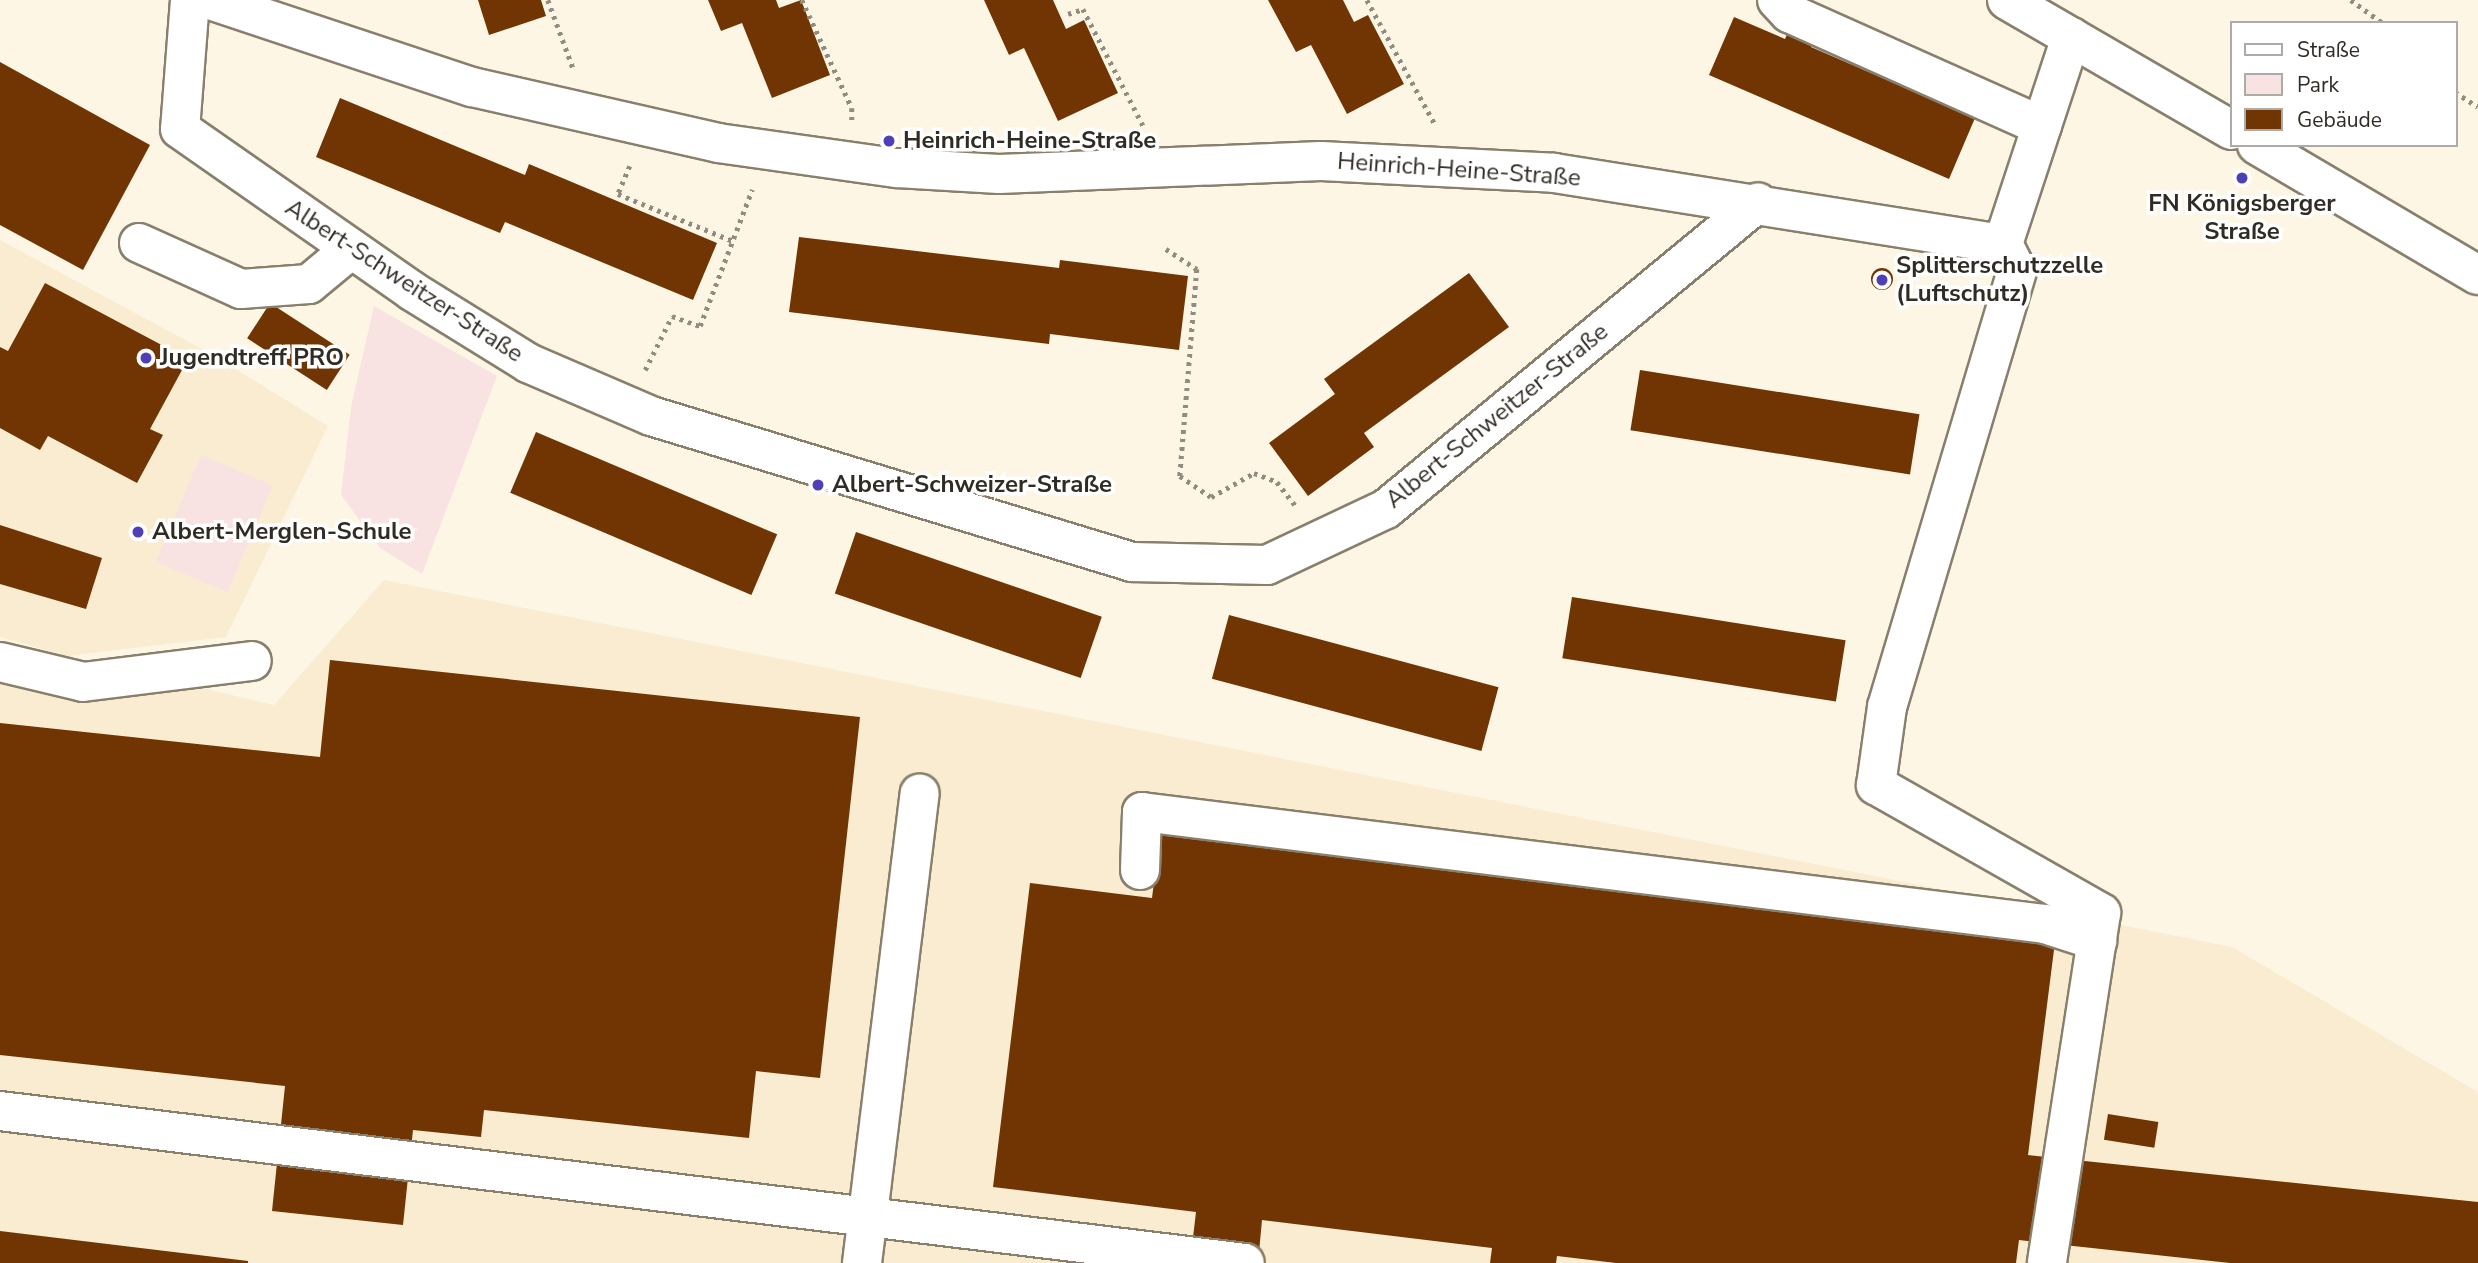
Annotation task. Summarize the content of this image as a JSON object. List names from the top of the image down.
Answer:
{
  "streets": {
    "street": ["Heinrich-Heine-Straße", "Albert-Schweitzer-Straße"]
  },
  "crossings": [
    ["Heinrich-Heine-Straße", "Albert-Schweitzer-Straße"]
  ],
  "places": [
    "Heinrich-Heine-Straße",
    "FN Königsberger Straße",
    "Splitterschutzzelle (Luftschutz)",
    "Jugendtreff PRO",
    "Albert-Schweizer-Straße",
    "Albert-Merglen-Schule"
  ],
  "legend": ["Straße", "Park", "Gebäude"]
}
